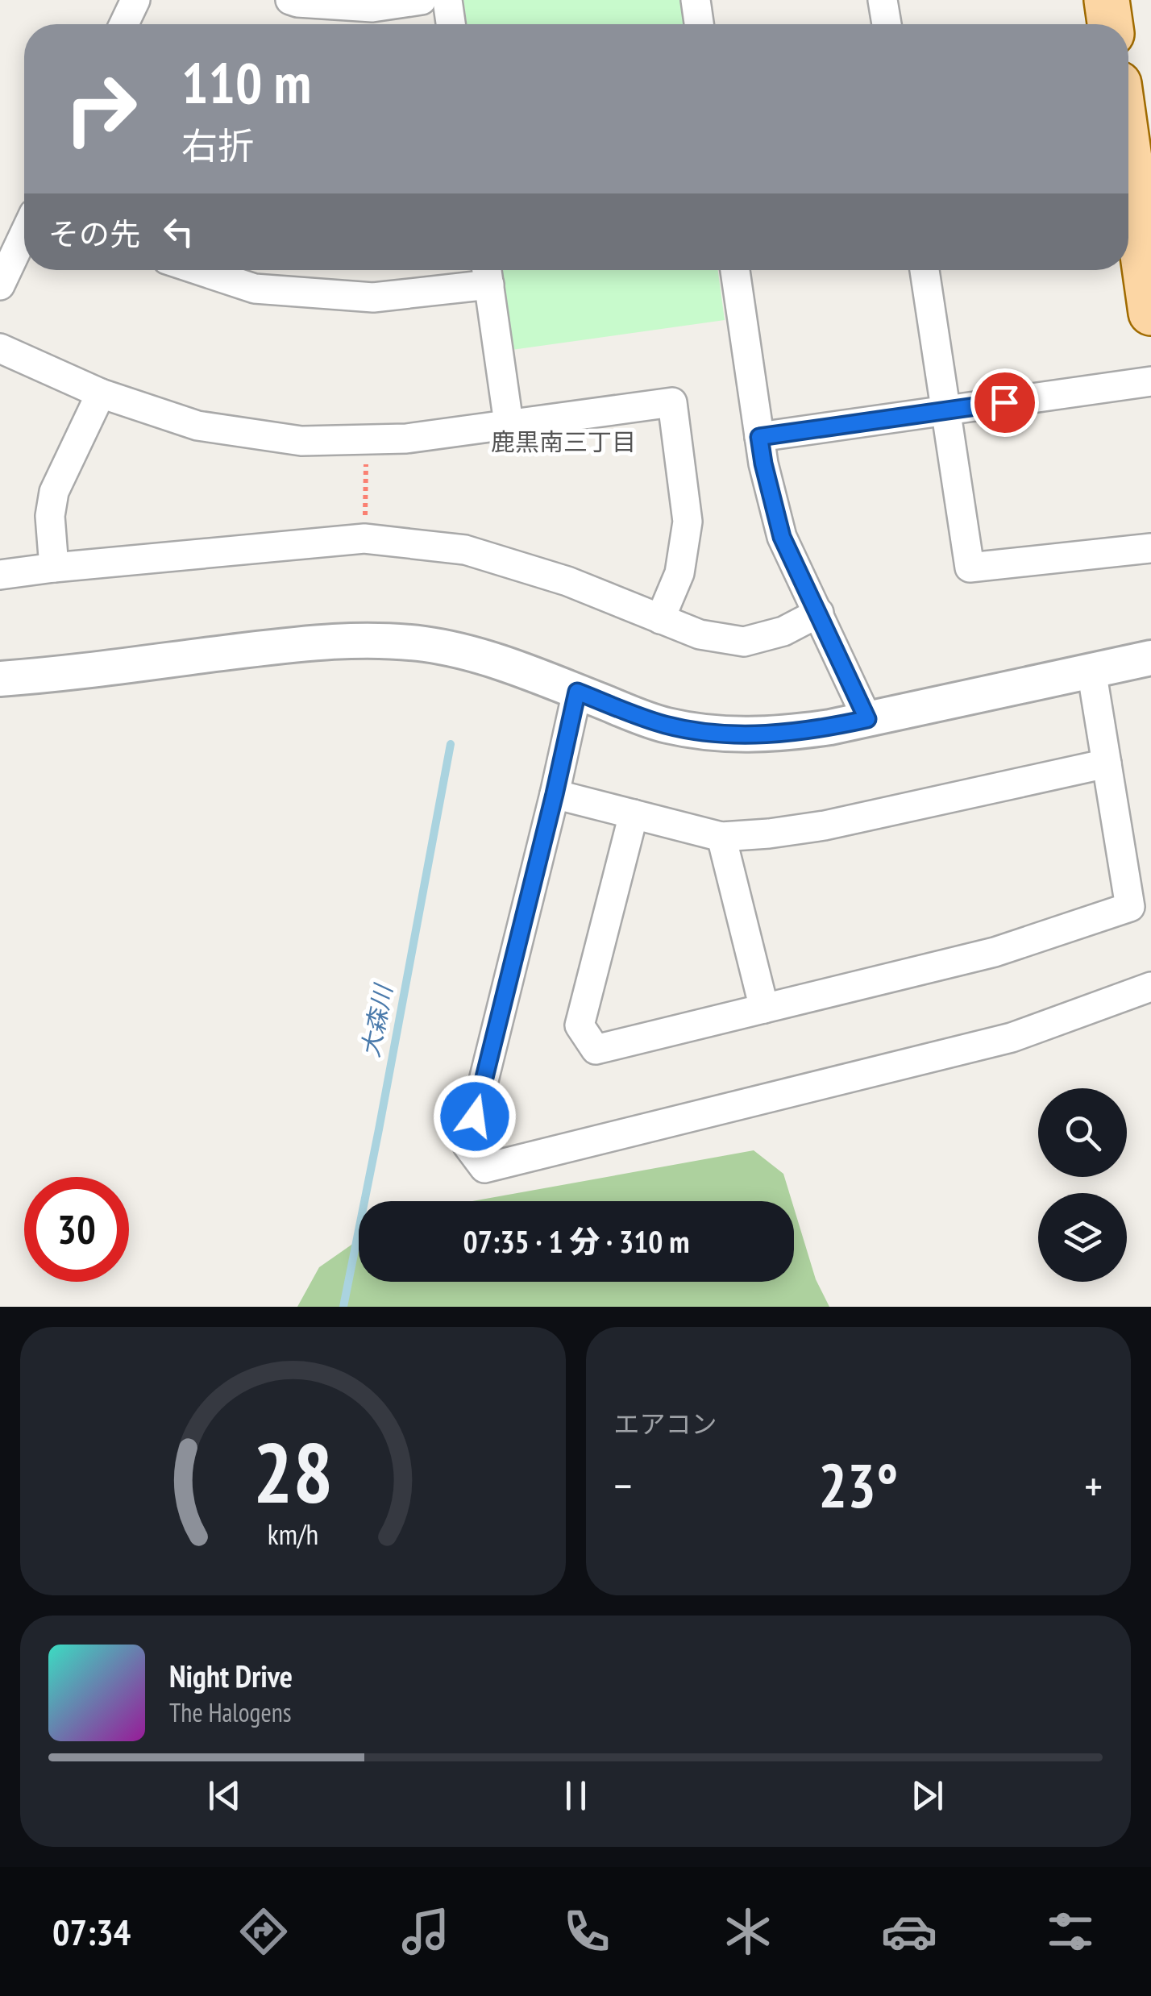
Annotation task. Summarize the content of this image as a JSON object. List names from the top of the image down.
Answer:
{
  "districts": ["鹿黒南三丁目"],
  "water": ["大森川"],
  "page": {
    "turn": ["110 m", "右折"],
    "then": "その先",
    "limit": "30",
    "trip": "07:35 · 1 分 · 310 m",
    "tile": "エアコン",
    "heat": ["−", "23°", "+"],
    "song": ["Night Drive", "The Halogens"],
    "tabs": "07:34",
    "gauge": ["28", "km/h"]
  }
}
